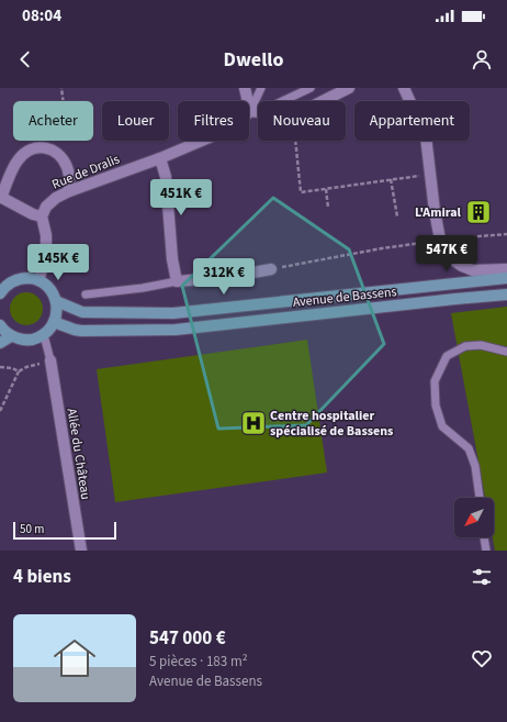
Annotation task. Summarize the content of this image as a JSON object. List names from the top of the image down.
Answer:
{
  "streets": {
    "main road": ["Avenue de Bassens"],
    "street": ["Rue de Dralis", "Allée du Château"]
  },
  "places": {
    "building": ["L'Amiral"],
    "hospital": ["Centre hospitalier spécialisé de Bassens"]
  },
  "scale_bar": "50 m",
  "north": "bottom left",
  "page": {
    "status": "08:04",
    "header": "Dwello",
    "chip": [
      "Acheter",
      "Louer",
      "Filtres",
      "Nouveau",
      "Appartement"
    ],
    "price": [
      "451K €",
      "547K €",
      "145K €",
      "312K €"
    ],
    "scale": "50 m",
    "heading": "4 biens",
    "list": [
      {
        "name": "547 000 €",
        "note": "5 pièces · 183 m² · Avenue de Bassens"
      }
    ]
  }
}
